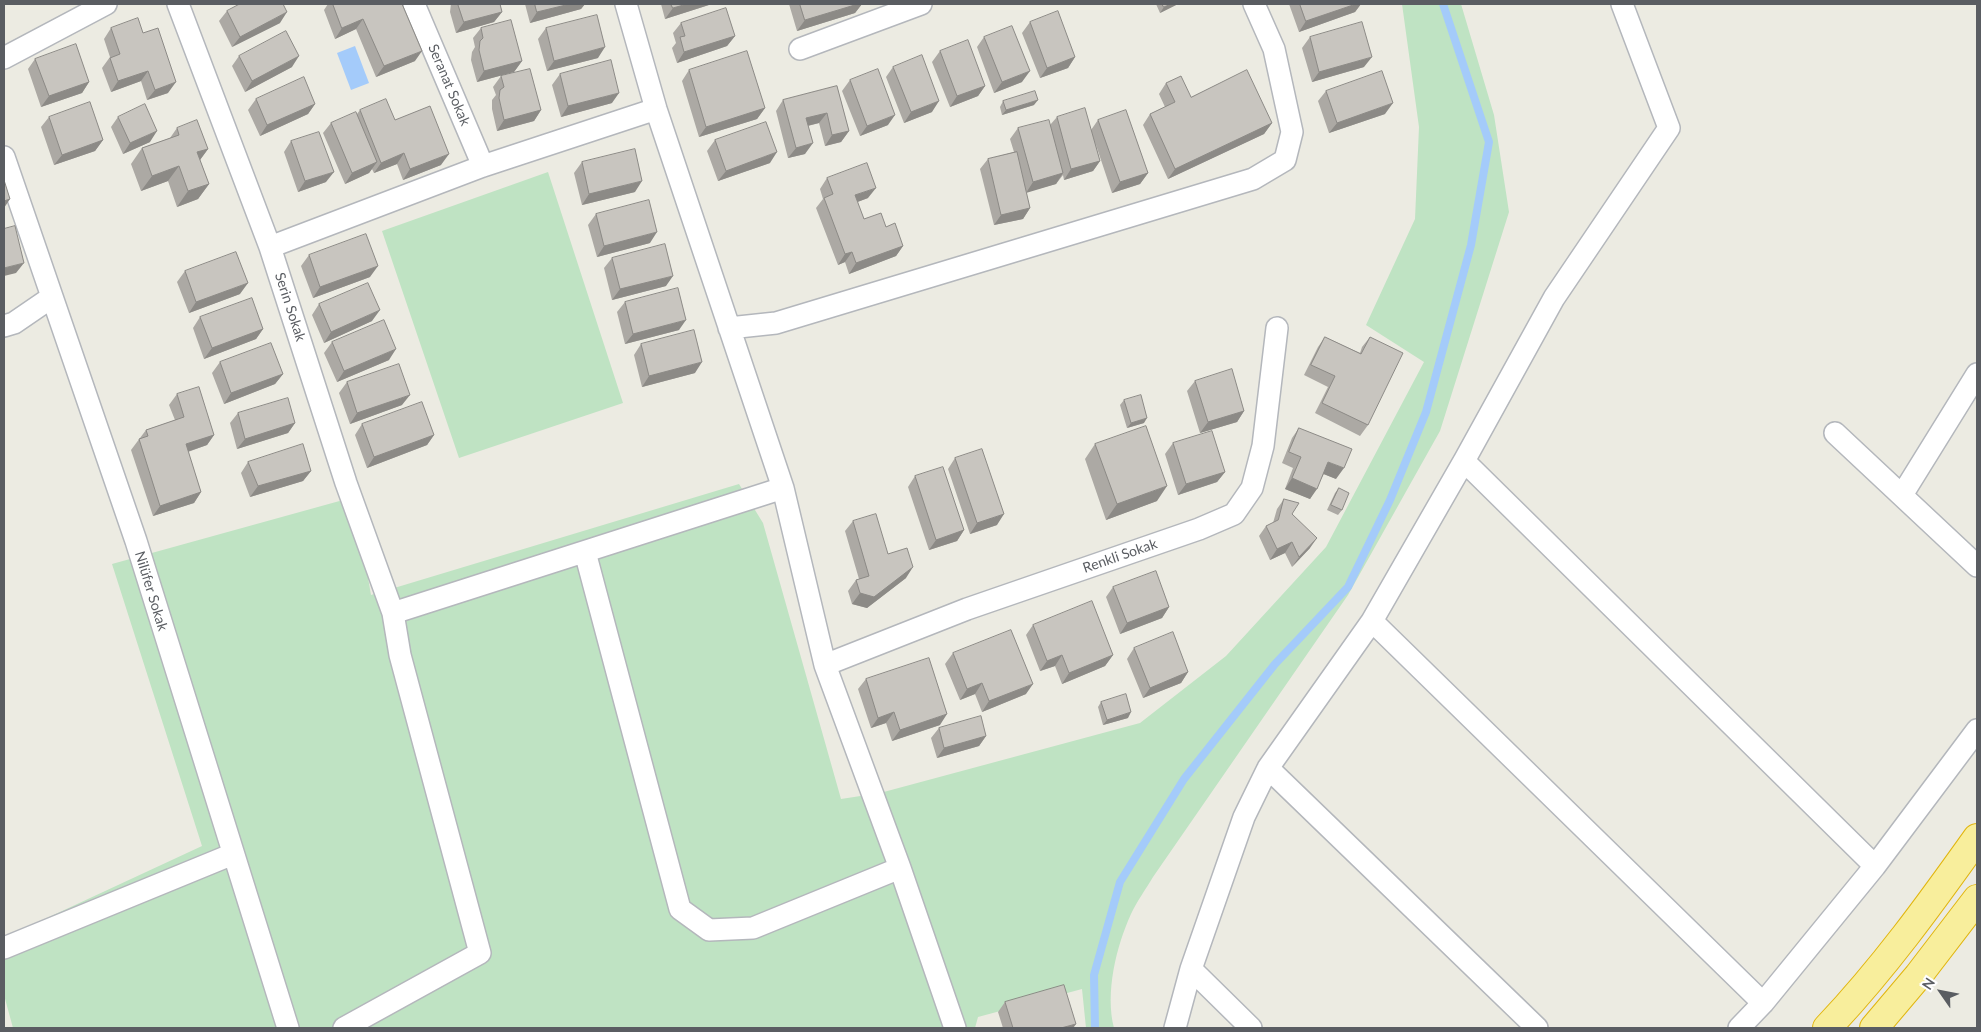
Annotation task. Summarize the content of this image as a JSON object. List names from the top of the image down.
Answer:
{
  "streets": {
    "street": [
      "Seranat Sokak",
      "Serin Sokak",
      "Renkli Sokak",
      "Nilüfer Sokak"
    ]
  },
  "north": "top left"
}
